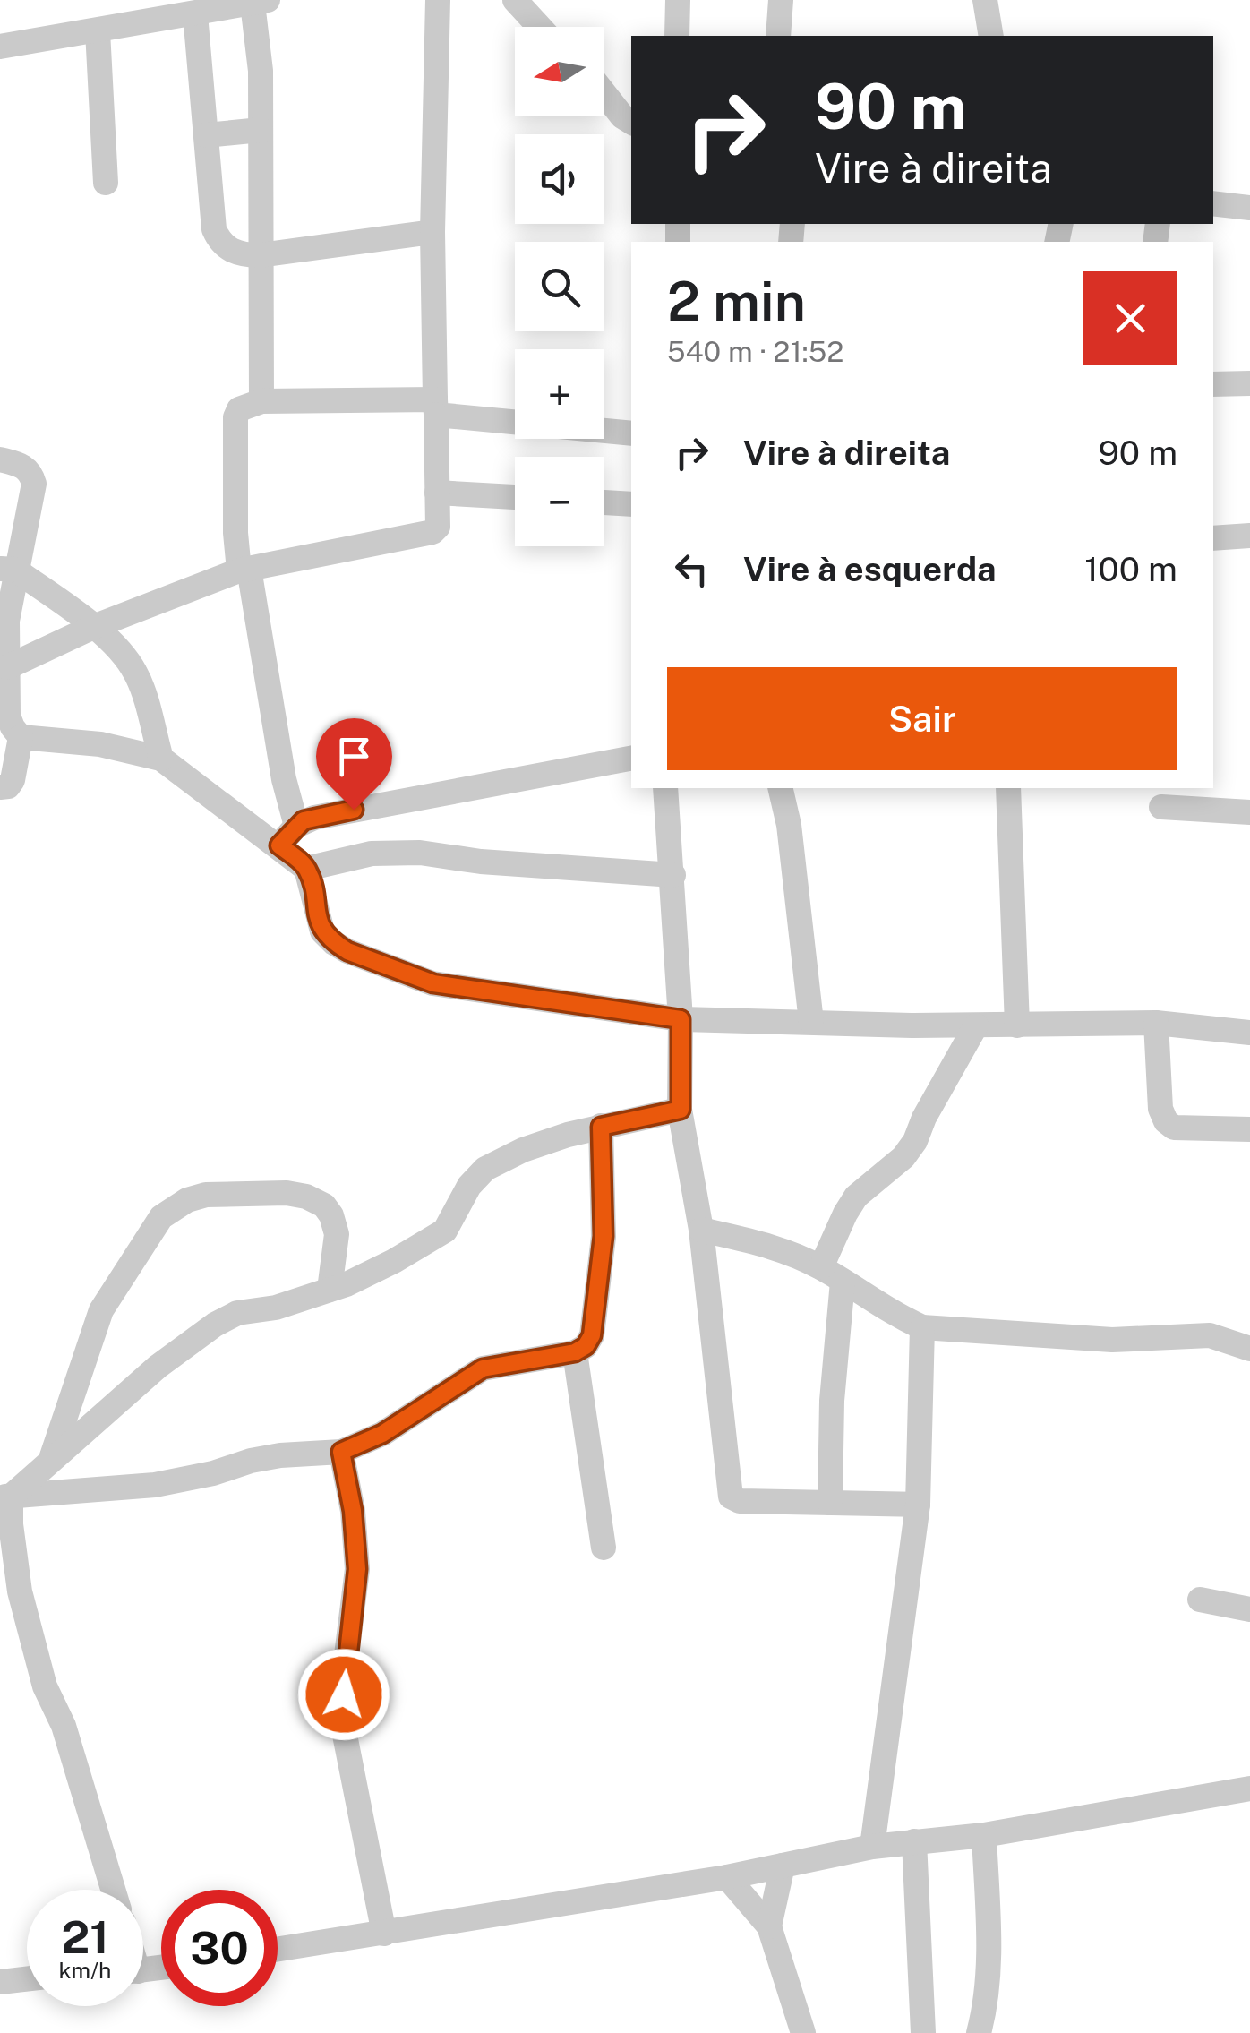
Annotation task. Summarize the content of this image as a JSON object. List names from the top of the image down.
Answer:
{
  "north": "left",
  "page": {
    "map_buttons": ["+", "−"],
    "turn": ["90 m", "Vire à direita"],
    "heading": ["2 min", "540 m · 21:52"],
    "list": [
      {
        "name": "Vire à direita",
        "value": "90 m"
      },
      {
        "name": "Vire à esquerda",
        "value": "100 m"
      }
    ],
    "buttons": "Sair",
    "speed": "21 km/h",
    "limit": "30"
  }
}
